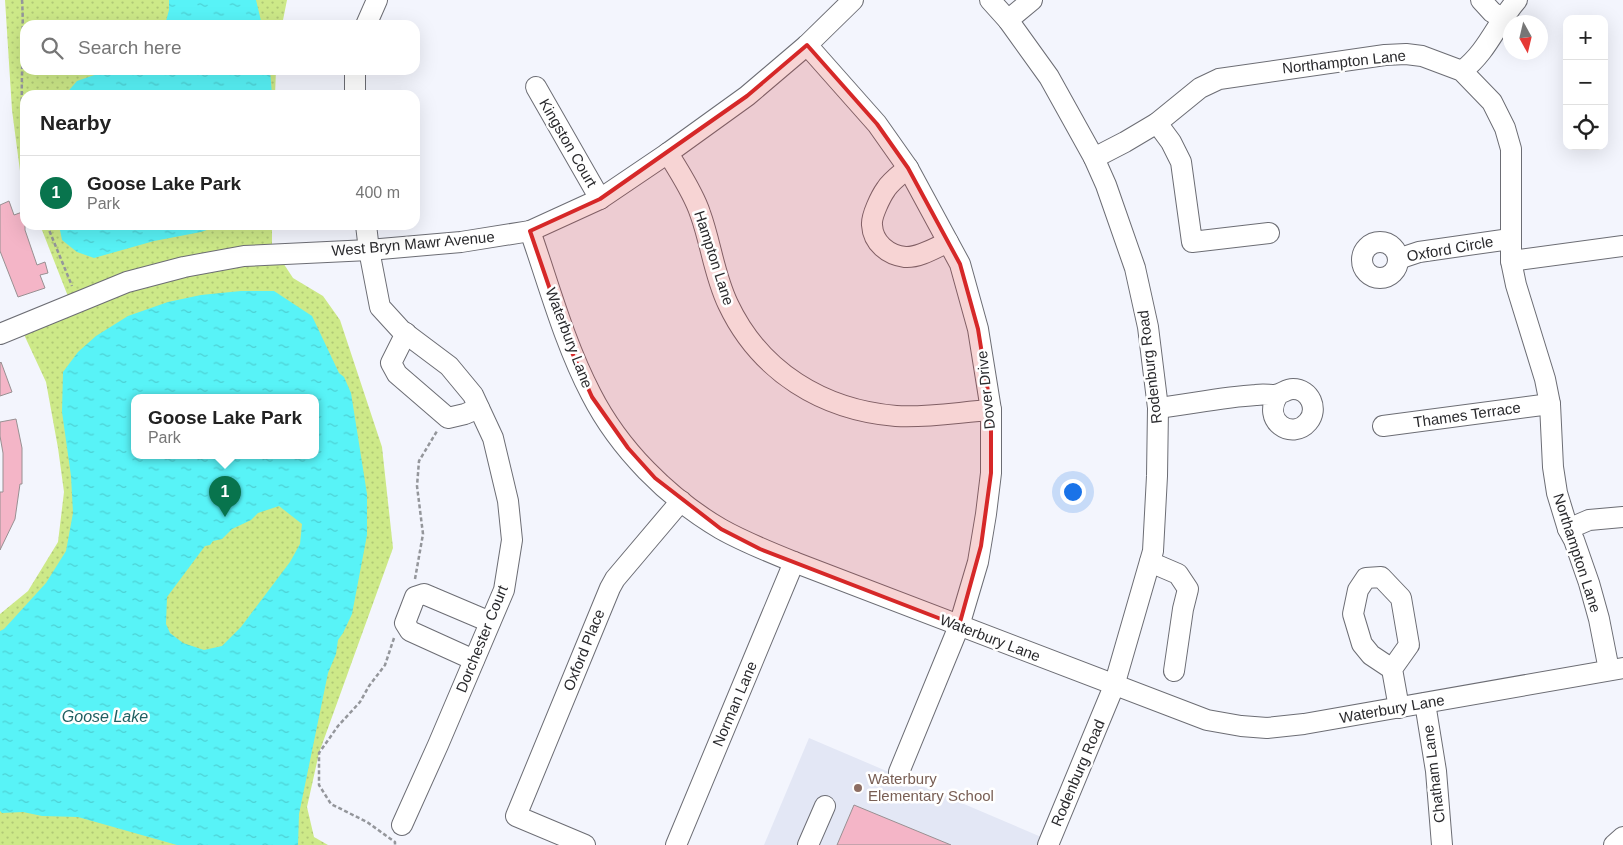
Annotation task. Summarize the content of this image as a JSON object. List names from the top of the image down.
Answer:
{
  "streets": {
    "street": [
      "Northampton Lane",
      "Kingston Court",
      "West Bryn Mawr Avenue",
      "Oxford Circle",
      "Hampton Lane",
      "Waterbury Lane",
      "Rodenburg Road",
      "Dover Drive",
      "Thames Terrace",
      "Dorchester Court",
      "Oxford Place",
      "Norman Lane",
      "Chatham Lane"
    ]
  },
  "crossings": [
    ["Northampton Lane", "Oxford Circle"],
    ["Northampton Lane", "Waterbury Lane"],
    ["Northampton Lane", "Rodenburg Road"],
    ["Northampton Lane", "Thames Terrace"],
    ["Kingston Court", "West Bryn Mawr Avenue"],
    ["West Bryn Mawr Avenue", "Hampton Lane"],
    ["West Bryn Mawr Avenue", "Waterbury Lane"],
    ["West Bryn Mawr Avenue", "Dover Drive"],
    ["West Bryn Mawr Avenue", "Dorchester Court"],
    ["Hampton Lane", "Dover Drive"],
    ["Waterbury Lane", "Rodenburg Road"],
    ["Waterbury Lane", "Dover Drive"],
    ["Waterbury Lane", "Oxford Place"],
    ["Waterbury Lane", "Norman Lane"],
    ["Waterbury Lane", "Chatham Lane"]
  ],
  "water": ["Goose Lake"],
  "places": ["Waterbury Elementary School"],
  "north": "bottom",
  "page": {
    "map_buttons": ["+", "−"],
    "search": "Search here",
    "heading": "Nearby",
    "list": [
      {
        "mark": "1",
        "name": "Goose Lake Park",
        "note": "Park",
        "value": "400 m"
      }
    ],
    "popup": ["Goose Lake Park", "Park"],
    "pins": "1"
  }
}
